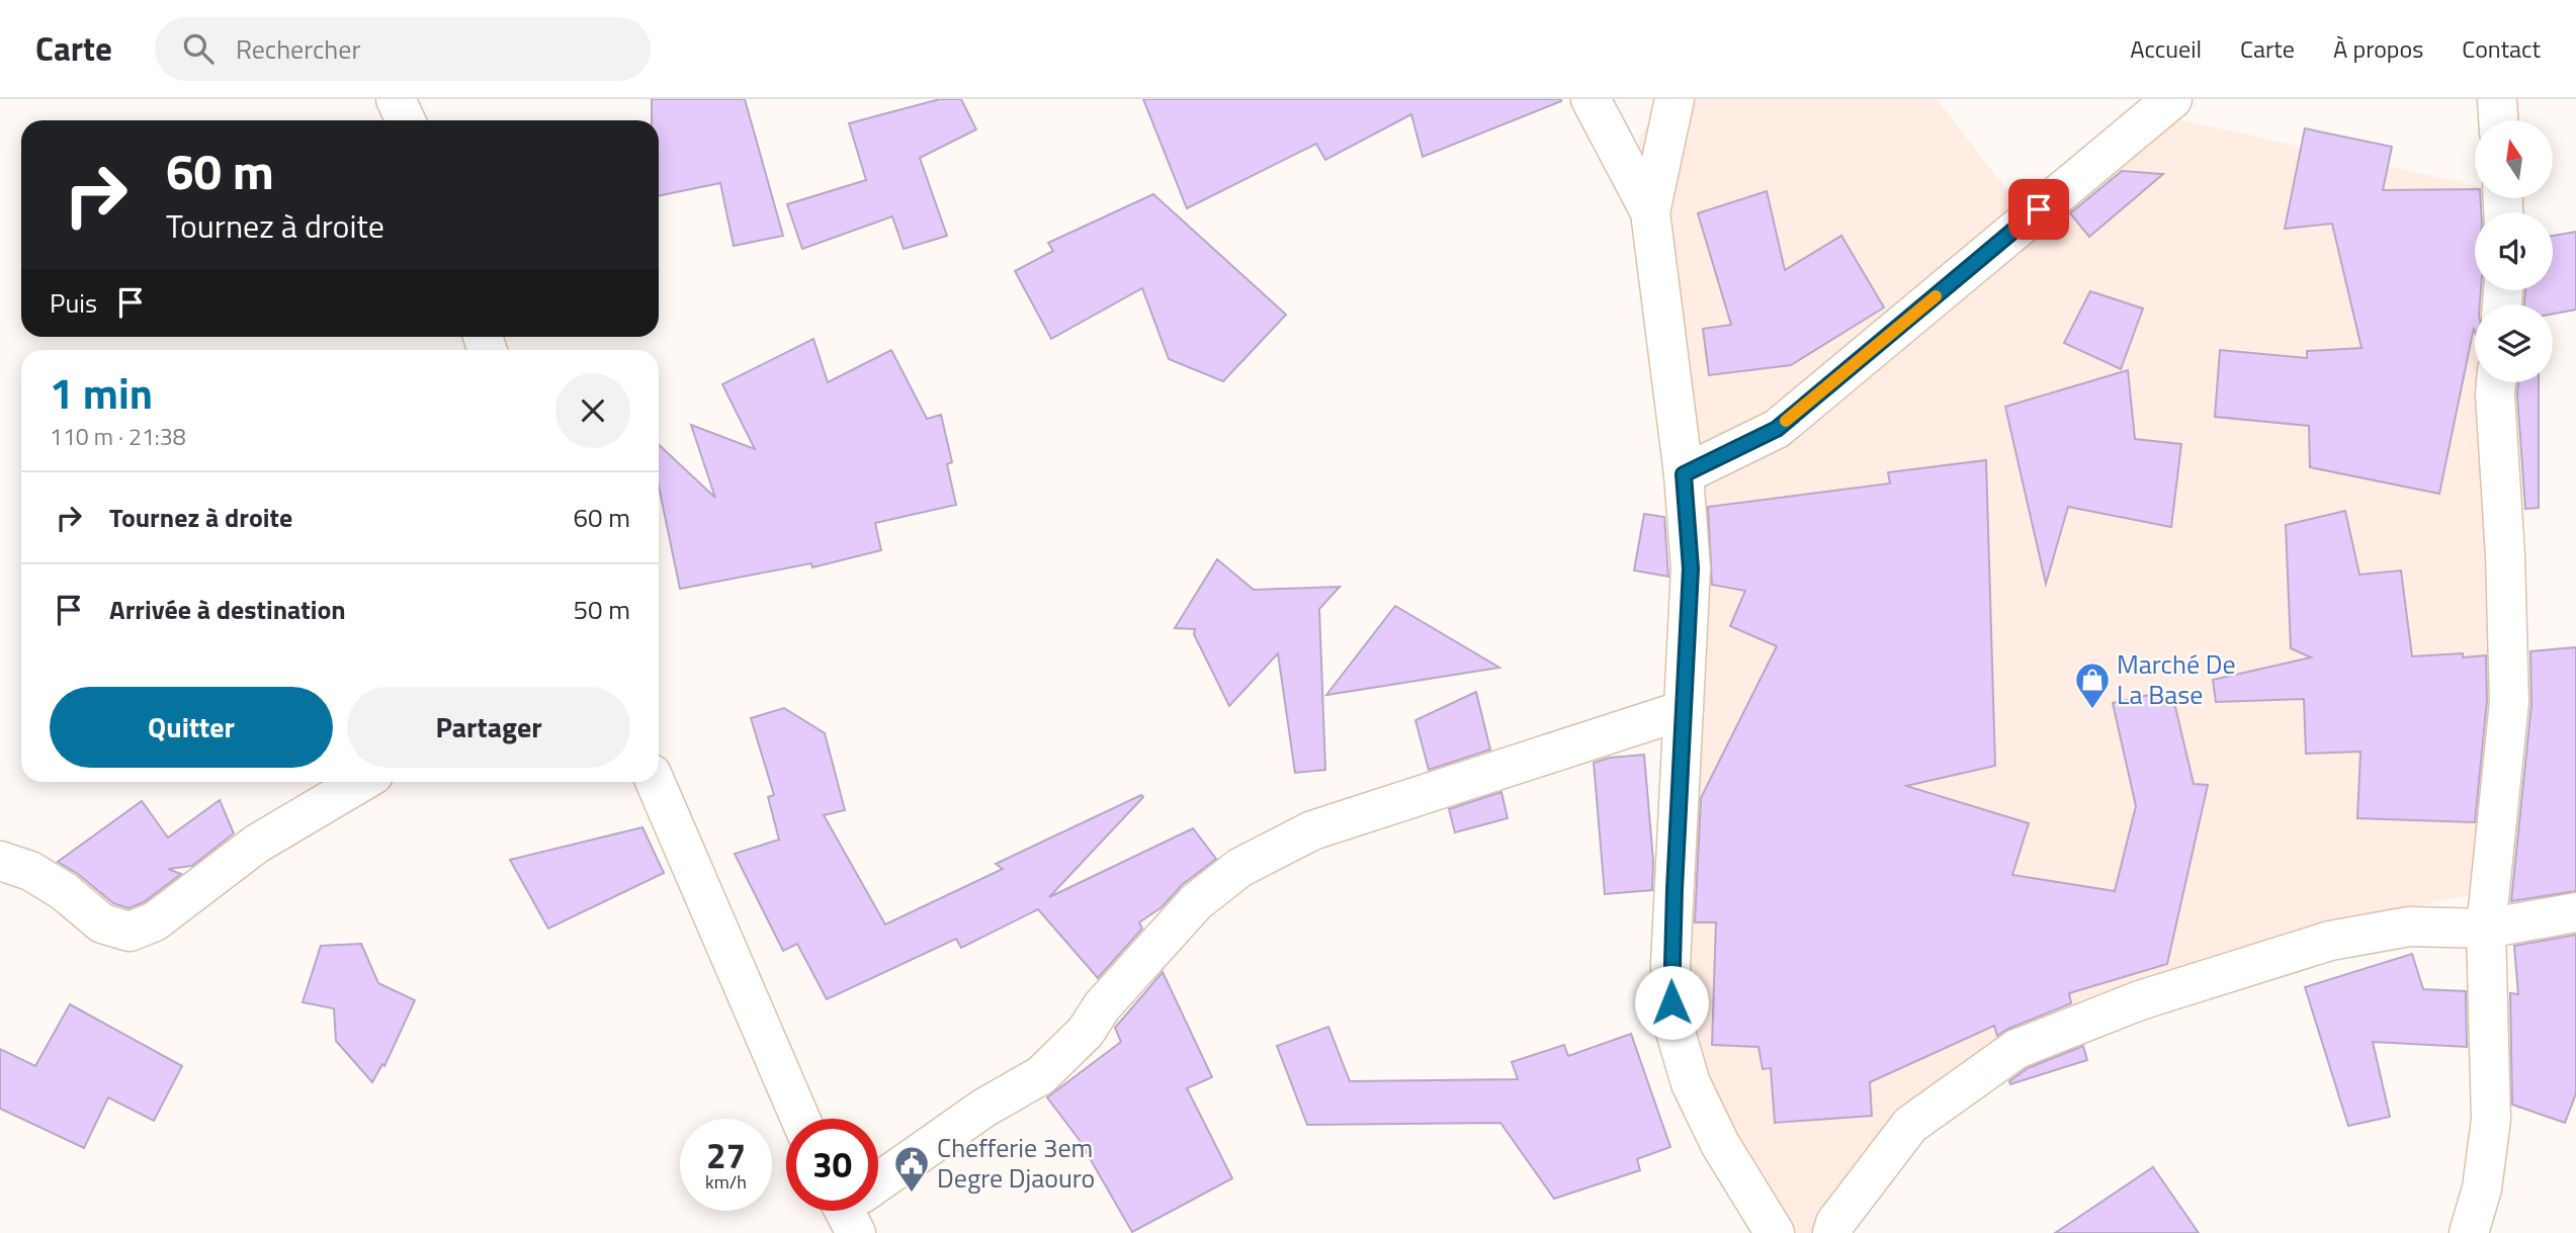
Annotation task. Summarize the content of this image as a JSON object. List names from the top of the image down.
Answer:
{
  "places": {
    "shop": ["Marché De La Base"],
    "public building": ["Chefferie 3em Degre Djaouro"]
  },
  "north": "top",
  "page": {
    "header": "Carte",
    "search": "Rechercher",
    "nav": [
      "Accueil",
      "Carte",
      "À propos",
      "Contact"
    ],
    "turn": ["60 m", "Tournez à droite"],
    "then": "Puis",
    "heading": ["1 min", "110 m · 21:38"],
    "list": [
      {
        "name": "Tournez à droite",
        "value": "60 m"
      },
      {
        "name": "Arrivée à destination",
        "value": "50 m"
      }
    ],
    "buttons": ["Quitter", "Partager"],
    "speed": "27 km/h",
    "limit": "30"
  }
}
